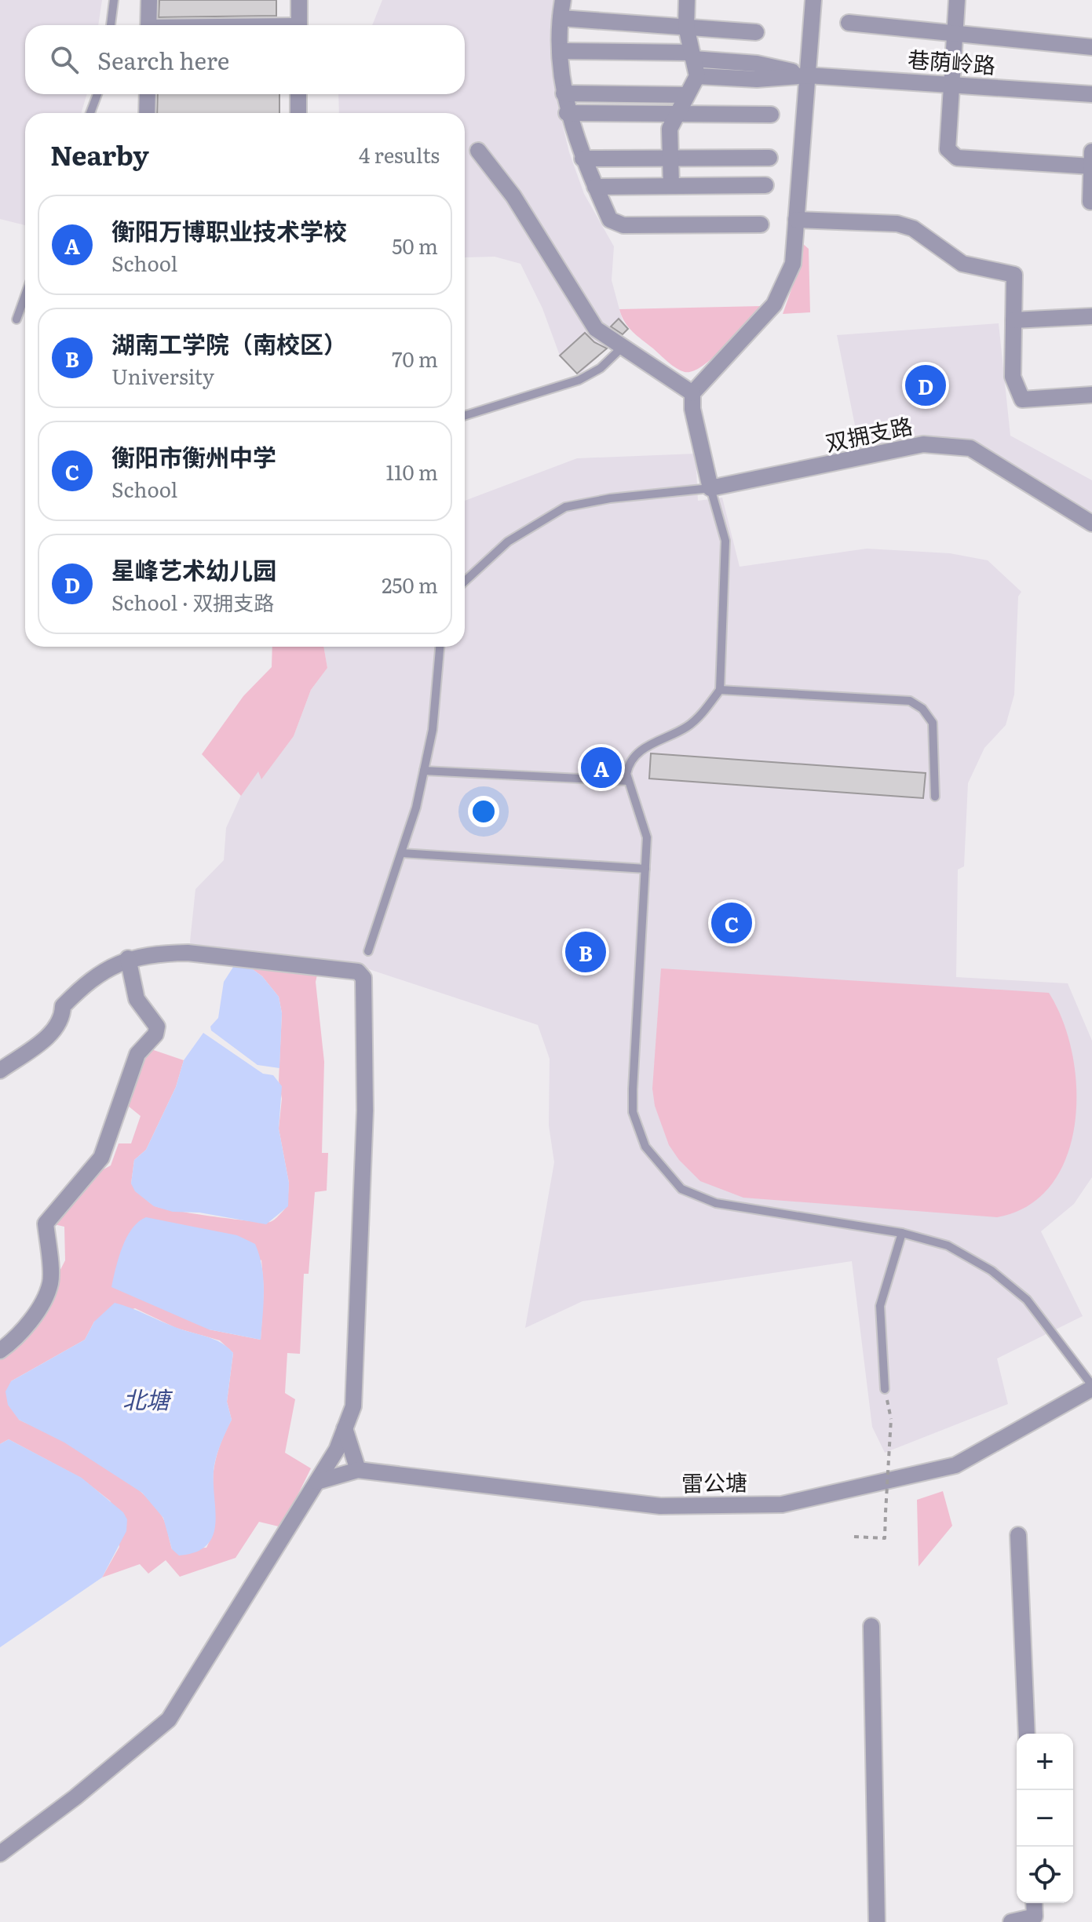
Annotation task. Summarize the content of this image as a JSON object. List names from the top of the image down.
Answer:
{
  "streets": {
    "street": ["巷荫岭路", "双拥支路", "雷公塘"]
  },
  "water": ["北塘"],
  "page": {
    "search": "Search here",
    "heading": ["Nearby", "4 results"],
    "list": [
      {
        "mark": "A",
        "name": "衡阳万博职业技术学校",
        "note": "School",
        "value": "50 m"
      },
      {
        "mark": "B",
        "name": "湖南工学院（南校区）",
        "note": "University",
        "value": "70 m"
      },
      {
        "mark": "C",
        "name": "衡阳市衡州中学",
        "note": "School",
        "value": "110 m"
      },
      {
        "mark": "D",
        "name": "星峰艺术幼儿园",
        "note": "School · 双拥支路",
        "value": "250 m"
      }
    ],
    "pins": [
      "D",
      "A",
      "C",
      "B"
    ],
    "map_buttons": ["+", "−"]
  }
}
